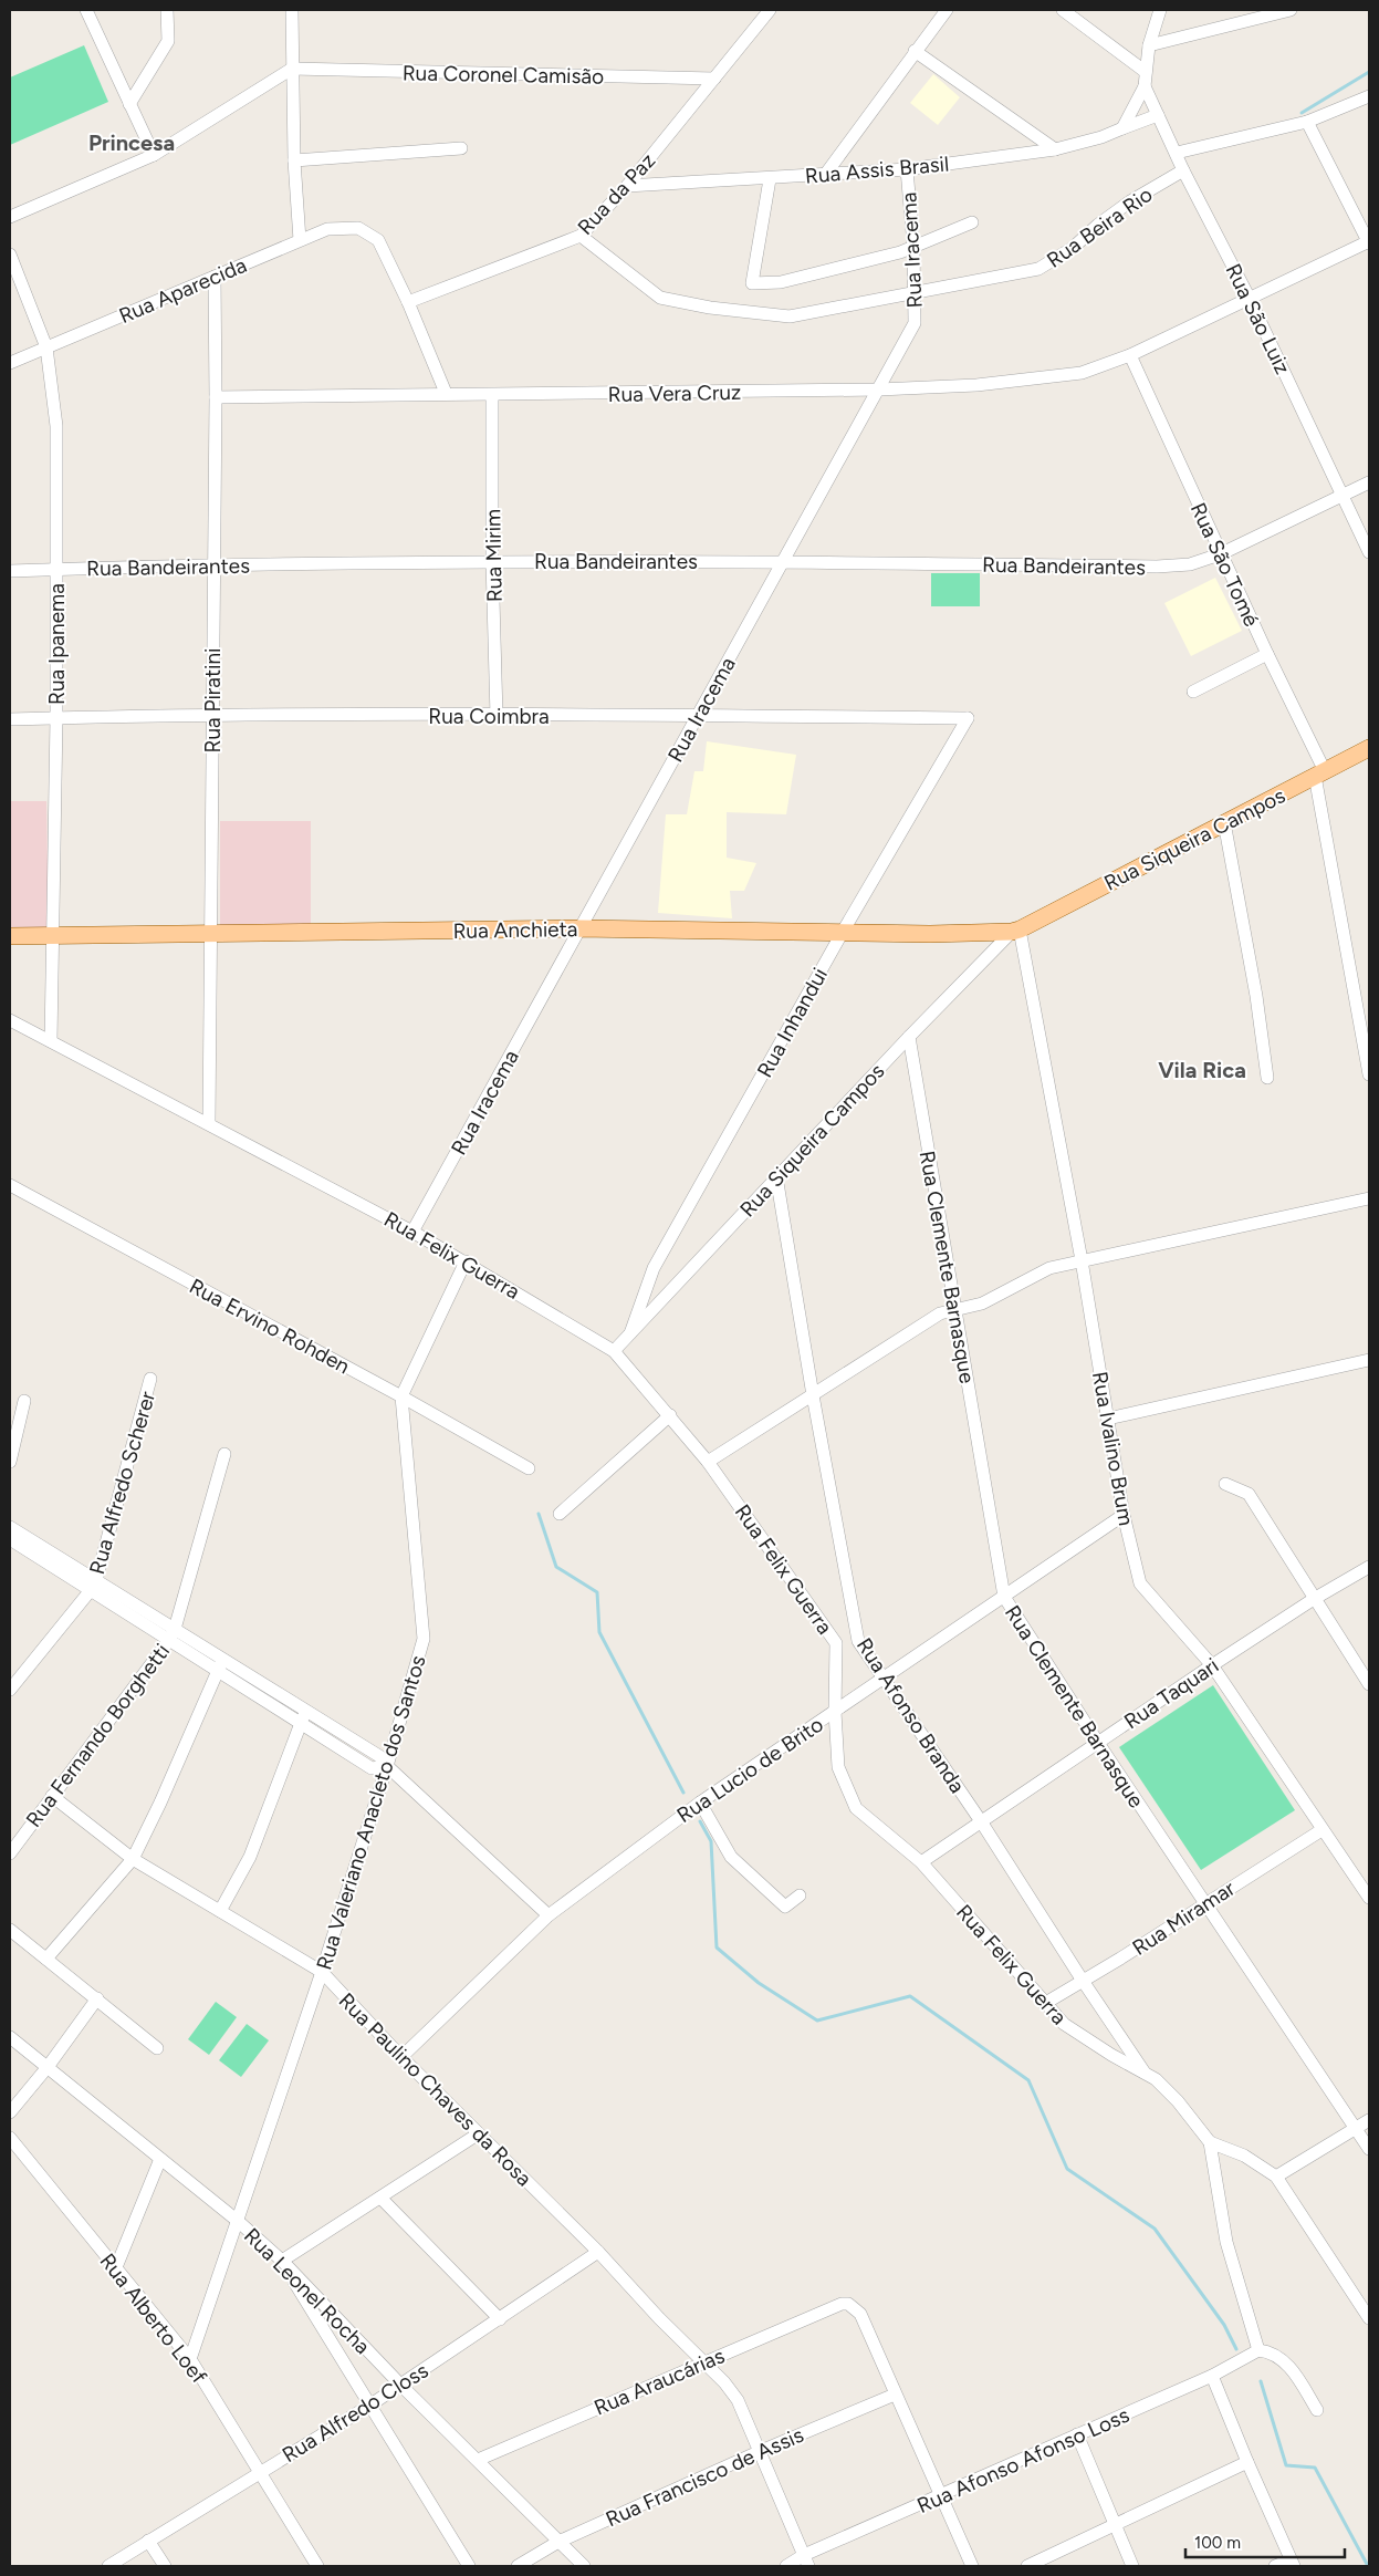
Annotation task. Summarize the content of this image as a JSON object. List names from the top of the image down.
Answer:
{
  "streets": {
    "main road": ["Rua Siqueira Campos", "Rua Anchieta"],
    "street": [
      "Rua Coronel Camisão",
      "Rua Assis Brasil",
      "Rua da Paz",
      "Rua Beira Rio",
      "Rua Iracema",
      "Rua Aparecida",
      "Rua São Luiz",
      "Rua Vera Cruz",
      "Rua Mirim",
      "Rua Bandeirantes",
      "Rua São Tomé",
      "Rua Ipanema",
      "Rua Piratini",
      "Rua Coimbra",
      "Rua Inhandui",
      "Rua Felix Guerra",
      "Rua Clemente Barnasque",
      "Rua Ervino Rohden",
      "Rua Ivalino Brum",
      "Rua Alfredo Scherer",
      "Rua Taquari",
      "Rua Afonso Branda",
      "Rua Fernando Borghetti",
      "Rua Lucio de Brito",
      "Rua Valeriano Anacleto dos Santos",
      "Rua Miramar",
      "Rua Paulino Chaves da Rosa",
      "Rua Leonel Rocha",
      "Rua Alberto Loef",
      "Rua Araucárias",
      "Rua Alfredo Closs",
      "Rua Afonso Afonso Loss",
      "Rua Francisco de Assis"
    ]
  },
  "crossings": [
    ["Rua Coronel Camisão", "Rua da Paz"],
    ["Rua Assis Brasil", "Rua da Paz"],
    ["Rua Assis Brasil", "Rua Iracema"],
    ["Rua Assis Brasil", "Rua São Luiz"],
    ["Rua da Paz", "Rua Beira Rio"],
    ["Rua da Paz", "Rua Aparecida"],
    ["Rua Beira Rio", "Rua Iracema"],
    ["Rua Beira Rio", "Rua São Luiz"],
    ["Rua Iracema", "Rua Vera Cruz"],
    ["Rua Iracema", "Rua Bandeirantes"],
    ["Rua Iracema", "Rua Coimbra"],
    ["Rua Iracema", "Rua Anchieta"],
    ["Rua Iracema", "Rua Felix Guerra"],
    ["Rua Aparecida", "Rua Ipanema"],
    ["Rua Aparecida", "Rua Piratini"],
    ["Rua São Luiz", "Rua Vera Cruz"],
    ["Rua São Luiz", "Rua Bandeirantes"],
    ["Rua Vera Cruz", "Rua Mirim"],
    ["Rua Vera Cruz", "Rua São Tomé"],
    ["Rua Vera Cruz", "Rua Piratini"],
    ["Rua Mirim", "Rua Bandeirantes"],
    ["Rua Mirim", "Rua Coimbra"],
    ["Rua Bandeirantes", "Rua São Tomé"],
    ["Rua Bandeirantes", "Rua Ipanema"],
    ["Rua Bandeirantes", "Rua Piratini"],
    ["Rua São Tomé", "Rua Siqueira Campos"],
    ["Rua Ipanema", "Rua Coimbra"],
    ["Rua Ipanema", "Rua Anchieta"],
    ["Rua Ipanema", "Rua Felix Guerra"],
    ["Rua Piratini", "Rua Coimbra"],
    ["Rua Piratini", "Rua Anchieta"],
    ["Rua Piratini", "Rua Felix Guerra"],
    ["Rua Coimbra", "Rua Inhandui"],
    ["Rua Siqueira Campos", "Rua Anchieta"],
    ["Rua Siqueira Campos", "Rua Inhandui"],
    ["Rua Siqueira Campos", "Rua Felix Guerra"],
    ["Rua Siqueira Campos", "Rua Clemente Barnasque"],
    ["Rua Siqueira Campos", "Rua Ivalino Brum"],
    ["Rua Siqueira Campos", "Rua Afonso Branda"],
    ["Rua Anchieta", "Rua Inhandui"],
    ["Rua Anchieta", "Rua Ivalino Brum"],
    ["Rua Felix Guerra", "Rua Taquari"],
    ["Rua Felix Guerra", "Rua Afonso Branda"],
    ["Rua Felix Guerra", "Rua Lucio de Brito"],
    ["Rua Felix Guerra", "Rua Miramar"],
    ["Rua Felix Guerra", "Rua Afonso Afonso Loss"],
    ["Rua Clemente Barnasque", "Rua Taquari"],
    ["Rua Clemente Barnasque", "Rua Lucio de Brito"],
    ["Rua Clemente Barnasque", "Rua Miramar"],
    ["Rua Ervino Rohden", "Rua Valeriano Anacleto dos Santos"],
    ["Rua Ivalino Brum", "Rua Taquari"],
    ["Rua Ivalino Brum", "Rua Lucio de Brito"],
    ["Rua Ivalino Brum", "Rua Miramar"],
    ["Rua Taquari", "Rua Afonso Branda"],
    ["Rua Afonso Branda", "Rua Lucio de Brito"],
    ["Rua Afonso Branda", "Rua Miramar"],
    ["Rua Fernando Borghetti", "Rua Paulino Chaves da Rosa"],
    ["Rua Lucio de Brito", "Rua Paulino Chaves da Rosa"],
    ["Rua Valeriano Anacleto dos Santos", "Rua Paulino Chaves da Rosa"],
    ["Rua Valeriano Anacleto dos Santos", "Rua Leonel Rocha"],
    ["Rua Valeriano Anacleto dos Santos", "Rua Alberto Loef"],
    ["Rua Paulino Chaves da Rosa", "Rua Araucárias"],
    ["Rua Paulino Chaves da Rosa", "Rua Alfredo Closs"],
    ["Rua Paulino Chaves da Rosa", "Rua Afonso Afonso Loss"],
    ["Rua Paulino Chaves da Rosa", "Rua Francisco de Assis"],
    ["Rua Leonel Rocha", "Rua Araucárias"],
    ["Rua Leonel Rocha", "Rua Alfredo Closs"],
    ["Rua Leonel Rocha", "Rua Francisco de Assis"],
    ["Rua Alberto Loef", "Rua Alfredo Closs"],
    ["Rua Araucárias", "Rua Francisco de Assis"]
  ],
  "districts": ["Princesa", "Vila Rica"],
  "scale_bar": "100 m"
}
